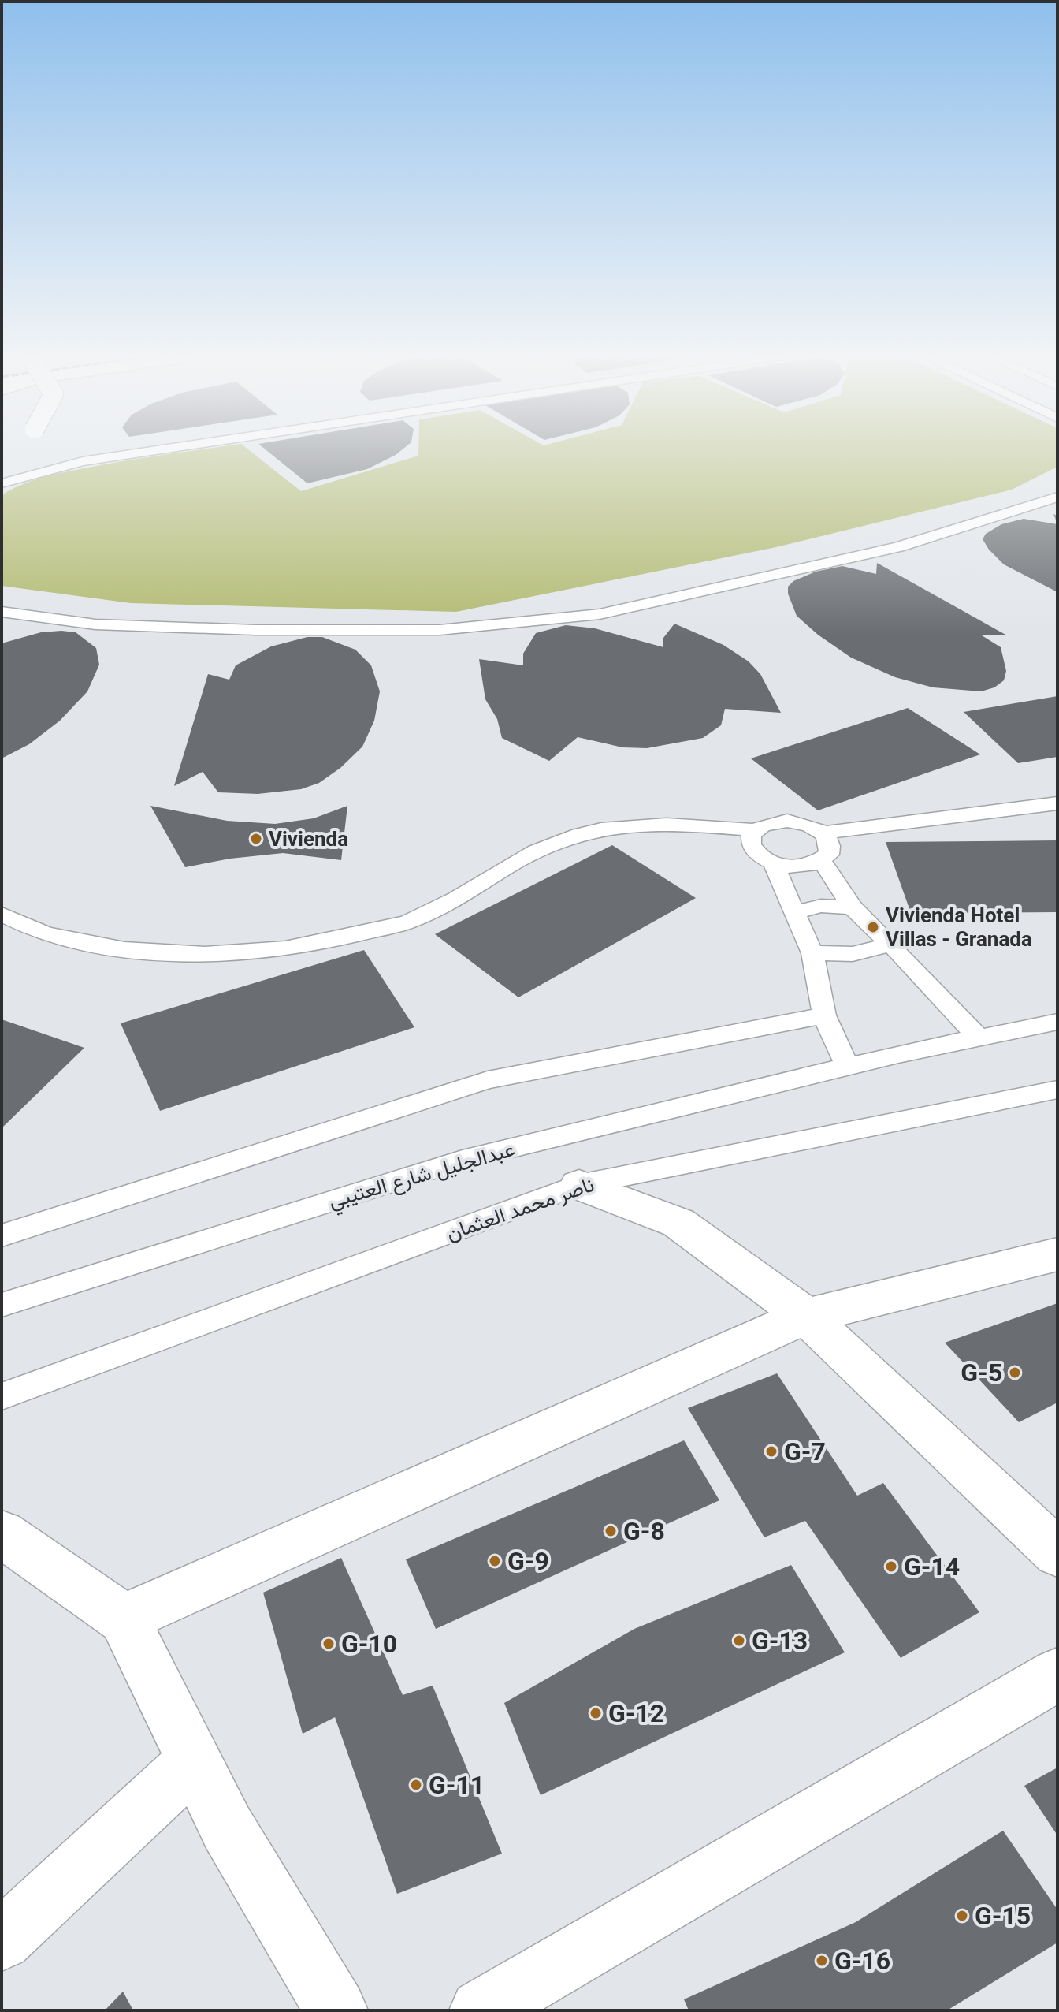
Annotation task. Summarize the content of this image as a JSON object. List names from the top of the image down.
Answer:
{
  "streets": {
    "lane": ["عبدالجليل شارع العتيبي", "ناصر محمد العثمان"]
  },
  "places": [
    "Vivienda",
    "Vivienda Hotel Villas - Granada",
    "G-5",
    "G-7",
    "G-8",
    "G-9",
    "G-14",
    "G-13",
    "G-10",
    "G-12",
    "G-11",
    "G-15",
    "G-16"
  ]
}
